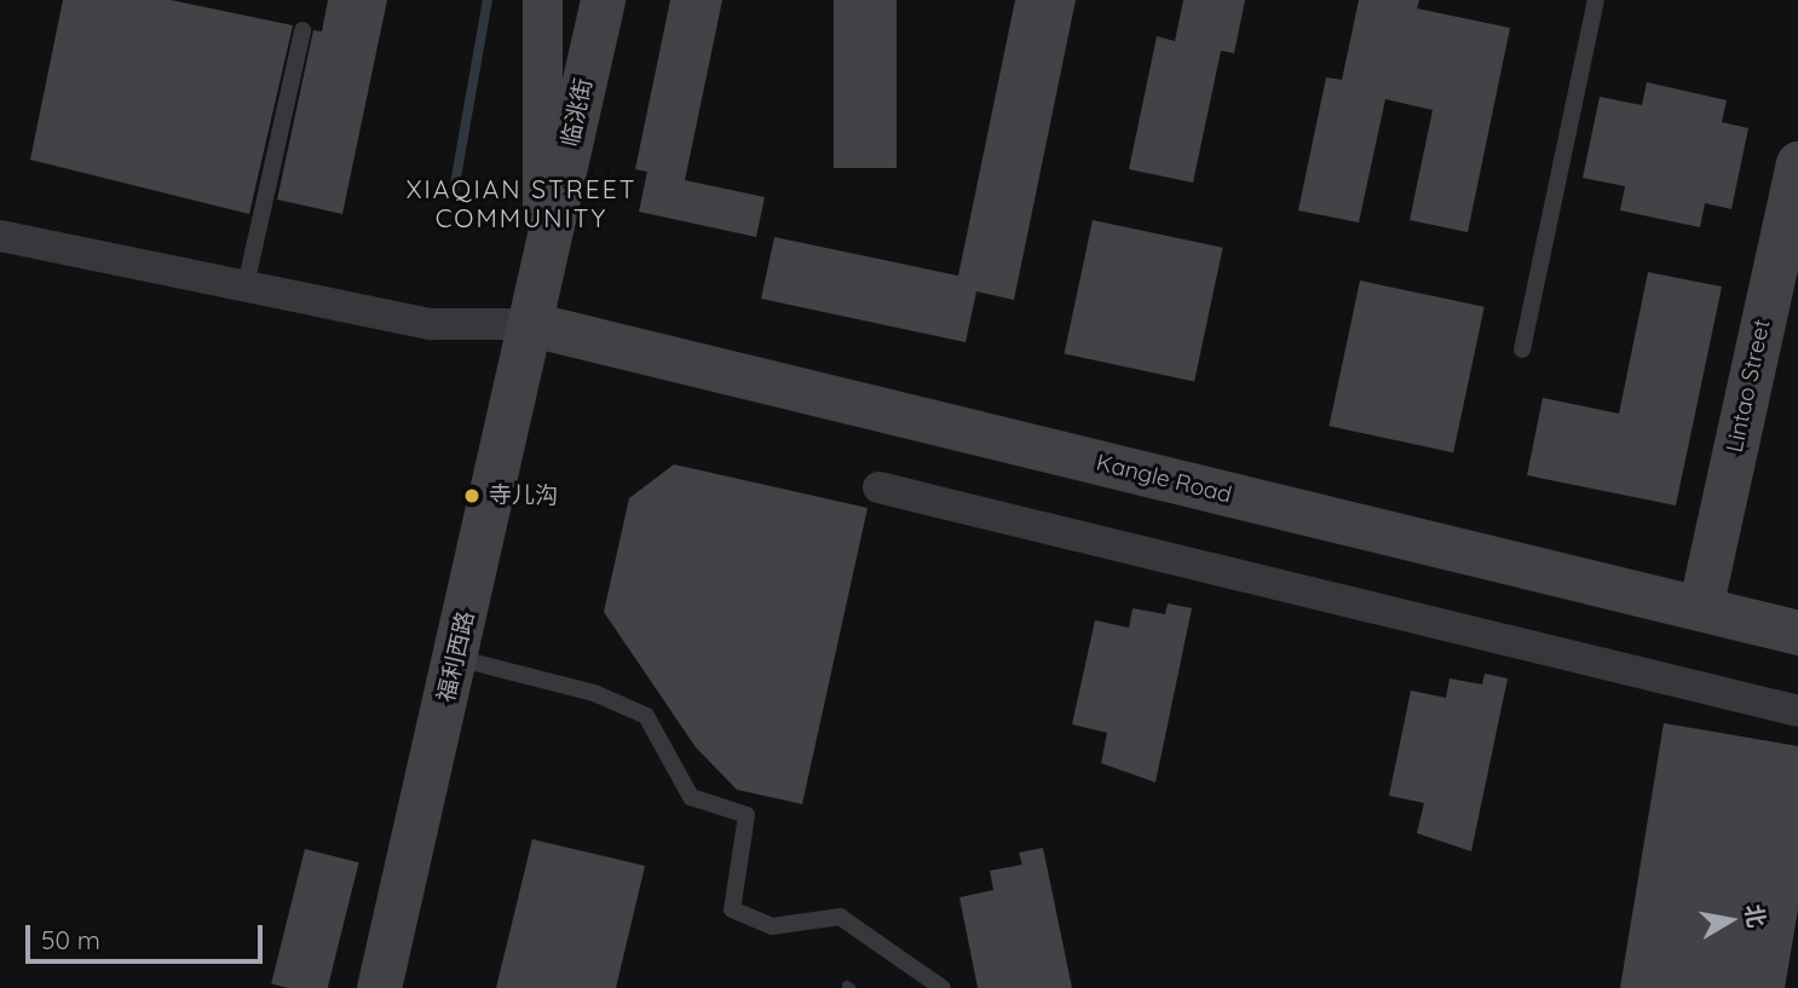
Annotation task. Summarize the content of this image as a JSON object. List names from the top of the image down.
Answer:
{
  "streets": {
    "main road": [
      "临洮街",
      "Lintao Street",
      "Kangle Road",
      "福利西路"
    ]
  },
  "crossings": [
    ["临洮街", "Kangle Road"],
    ["临洮街", "福利西路"],
    ["Lintao Street", "Kangle Road"],
    ["Kangle Road", "福利西路"]
  ],
  "districts": ["XIAQIAN STREET COMMUNITY"],
  "places": ["寺儿沟"],
  "scale_bar": "50 m",
  "north": "right"
}
